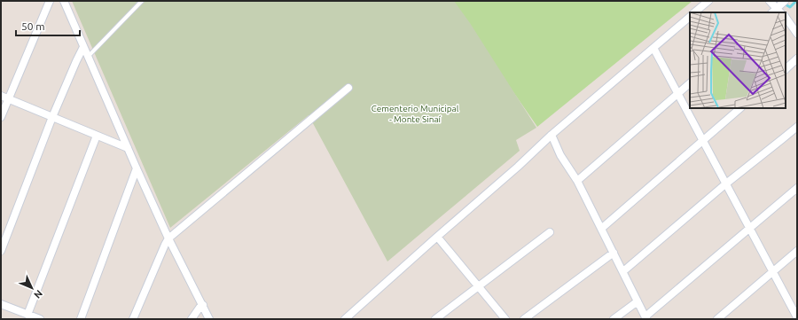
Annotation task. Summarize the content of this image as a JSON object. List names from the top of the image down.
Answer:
{
  "parks": ["Cementerio Municipal - Monte Sinaí"],
  "scale_bar": "50 m",
  "north": "bottom right"
}
